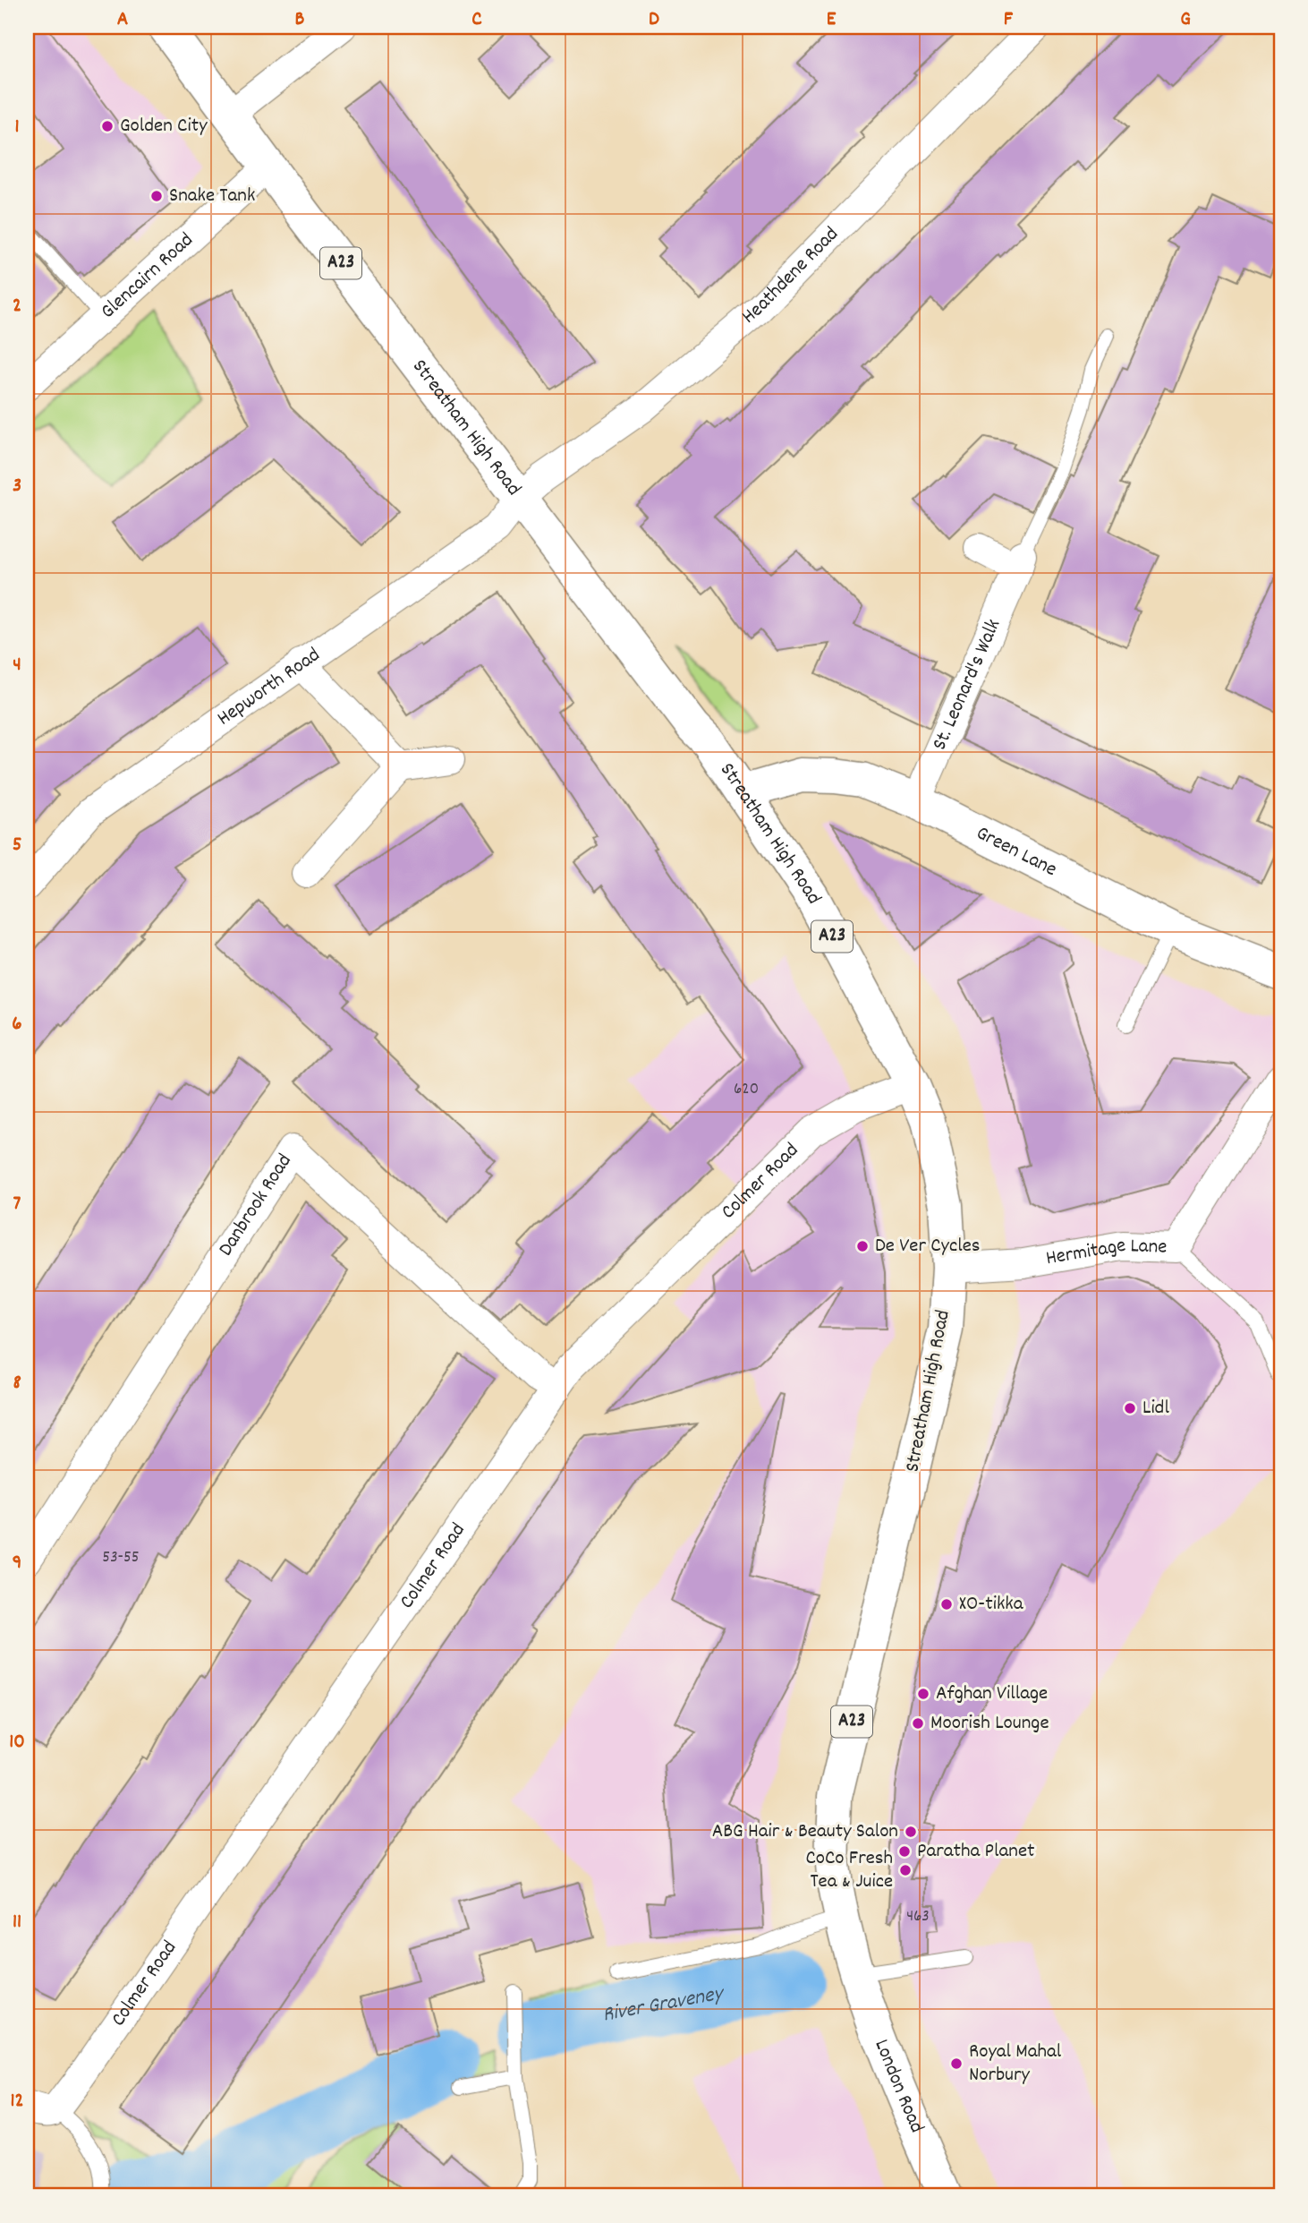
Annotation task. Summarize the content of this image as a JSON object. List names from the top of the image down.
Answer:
{
  "streets": {
    "main road": [
      "A23",
      "Streatham High Road",
      "Green Lane",
      "London Road"
    ],
    "street": [
      "Glencairn Road",
      "Heathdene Road",
      "St. Leonard's Walk",
      "Hepworth Road",
      "Colmer Road",
      "Danbrook Road",
      "Hermitage Lane"
    ]
  },
  "crossings": [
    ["Glencairn Road", "Streatham High Road"],
    ["Heathdene Road", "Streatham High Road"],
    ["Heathdene Road", "Hepworth Road"],
    ["Streatham High Road", "Hepworth Road"],
    ["Streatham High Road", "Green Lane"],
    ["Streatham High Road", "Colmer Road"],
    ["Streatham High Road", "Hermitage Lane"],
    ["Streatham High Road", "London Road"],
    ["St. Leonard's Walk", "Green Lane"],
    ["Colmer Road", "Danbrook Road"]
  ],
  "water": ["River Graveney"],
  "places": [
    "Golden City",
    "Snake Tank",
    "De Ver Cycles",
    "Lidl",
    "XO-tikka",
    "Afghan Village",
    "Moorish Lounge",
    "ABG Hair & Beauty Salon",
    "Paratha Planet",
    "CoCo Fresh Tea & Juice",
    "Royal Mahal Norbury"
  ],
  "house_numbers": ["620", "53-55", "463"],
  "grid": {
    "columns": [
      "A",
      "B",
      "C",
      "D",
      "E",
      "F",
      "G"
    ],
    "rows": [
      "1",
      "2",
      "3",
      "4",
      "5",
      "6",
      "7",
      "8",
      "9",
      "10",
      "11",
      "12"
    ]
  }
}
